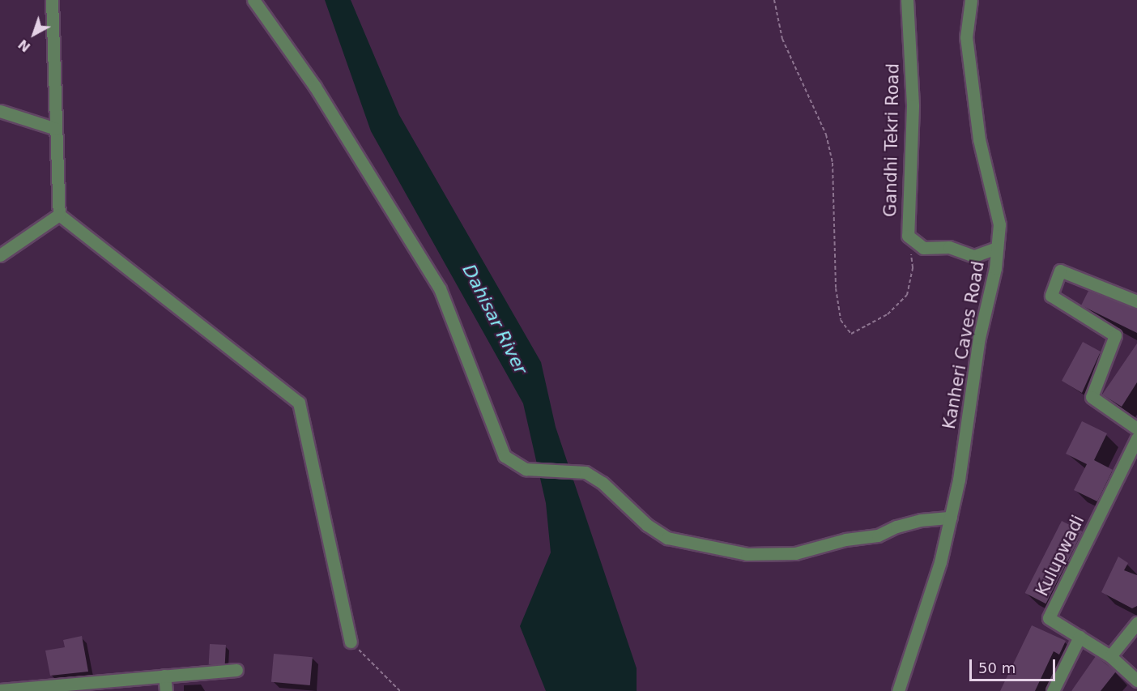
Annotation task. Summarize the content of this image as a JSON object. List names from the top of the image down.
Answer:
{
  "streets": {
    "street": ["Gandhi Tekri Road", "Kanheri Caves Road", "Kulupwadi"]
  },
  "crossings": [
    ["Gandhi Tekri Road", "Kanheri Caves Road"]
  ],
  "water": ["Dahisar River"],
  "scale_bar": "50 m",
  "north": "bottom left"
}
